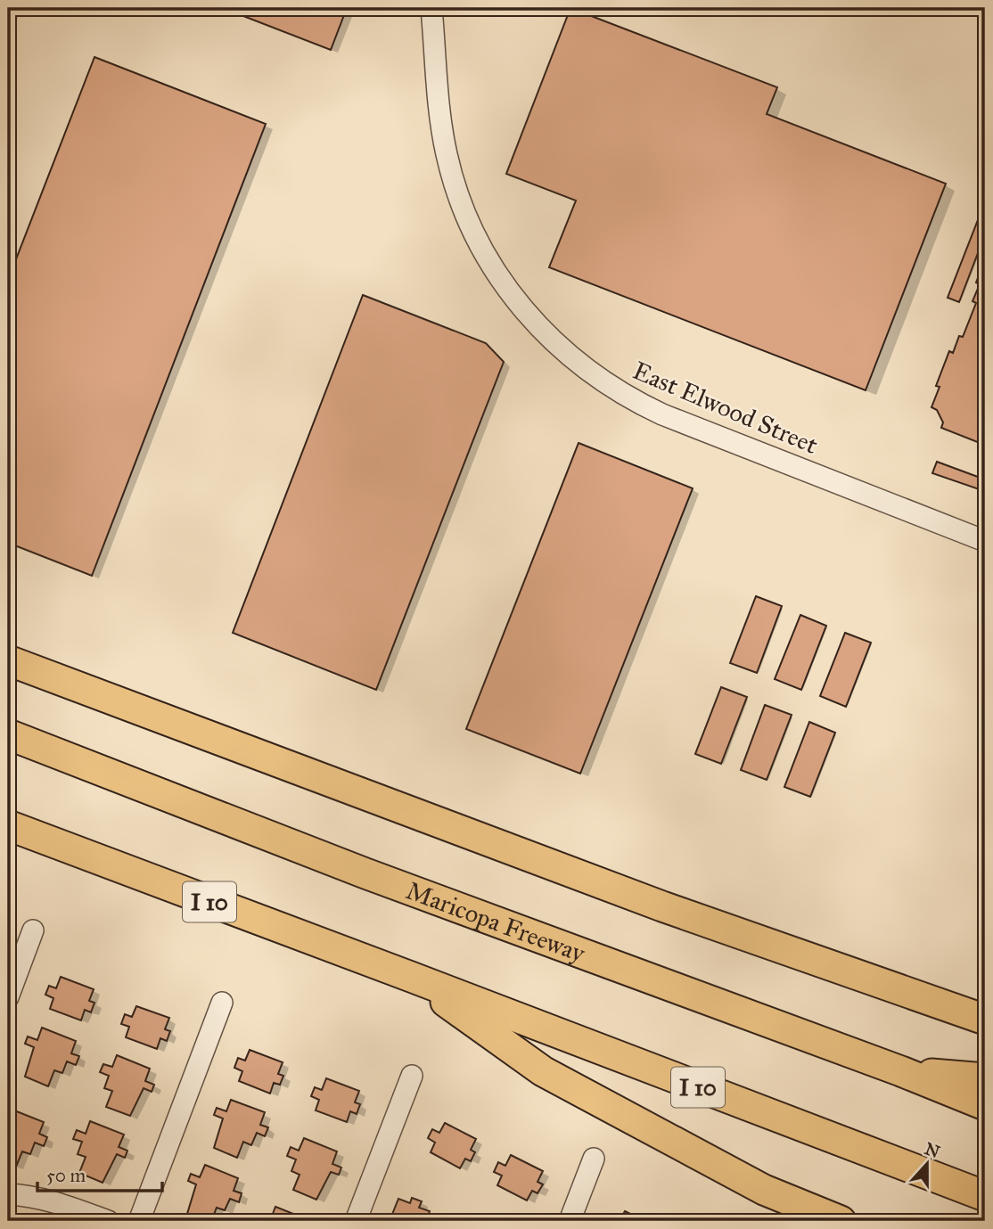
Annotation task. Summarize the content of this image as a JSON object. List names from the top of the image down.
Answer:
{
  "streets": {
    "highway": ["I 10", "Maricopa Freeway"],
    "street": ["East Elwood Street"]
  },
  "scale_bar": "50 m",
  "north": "top"
}
